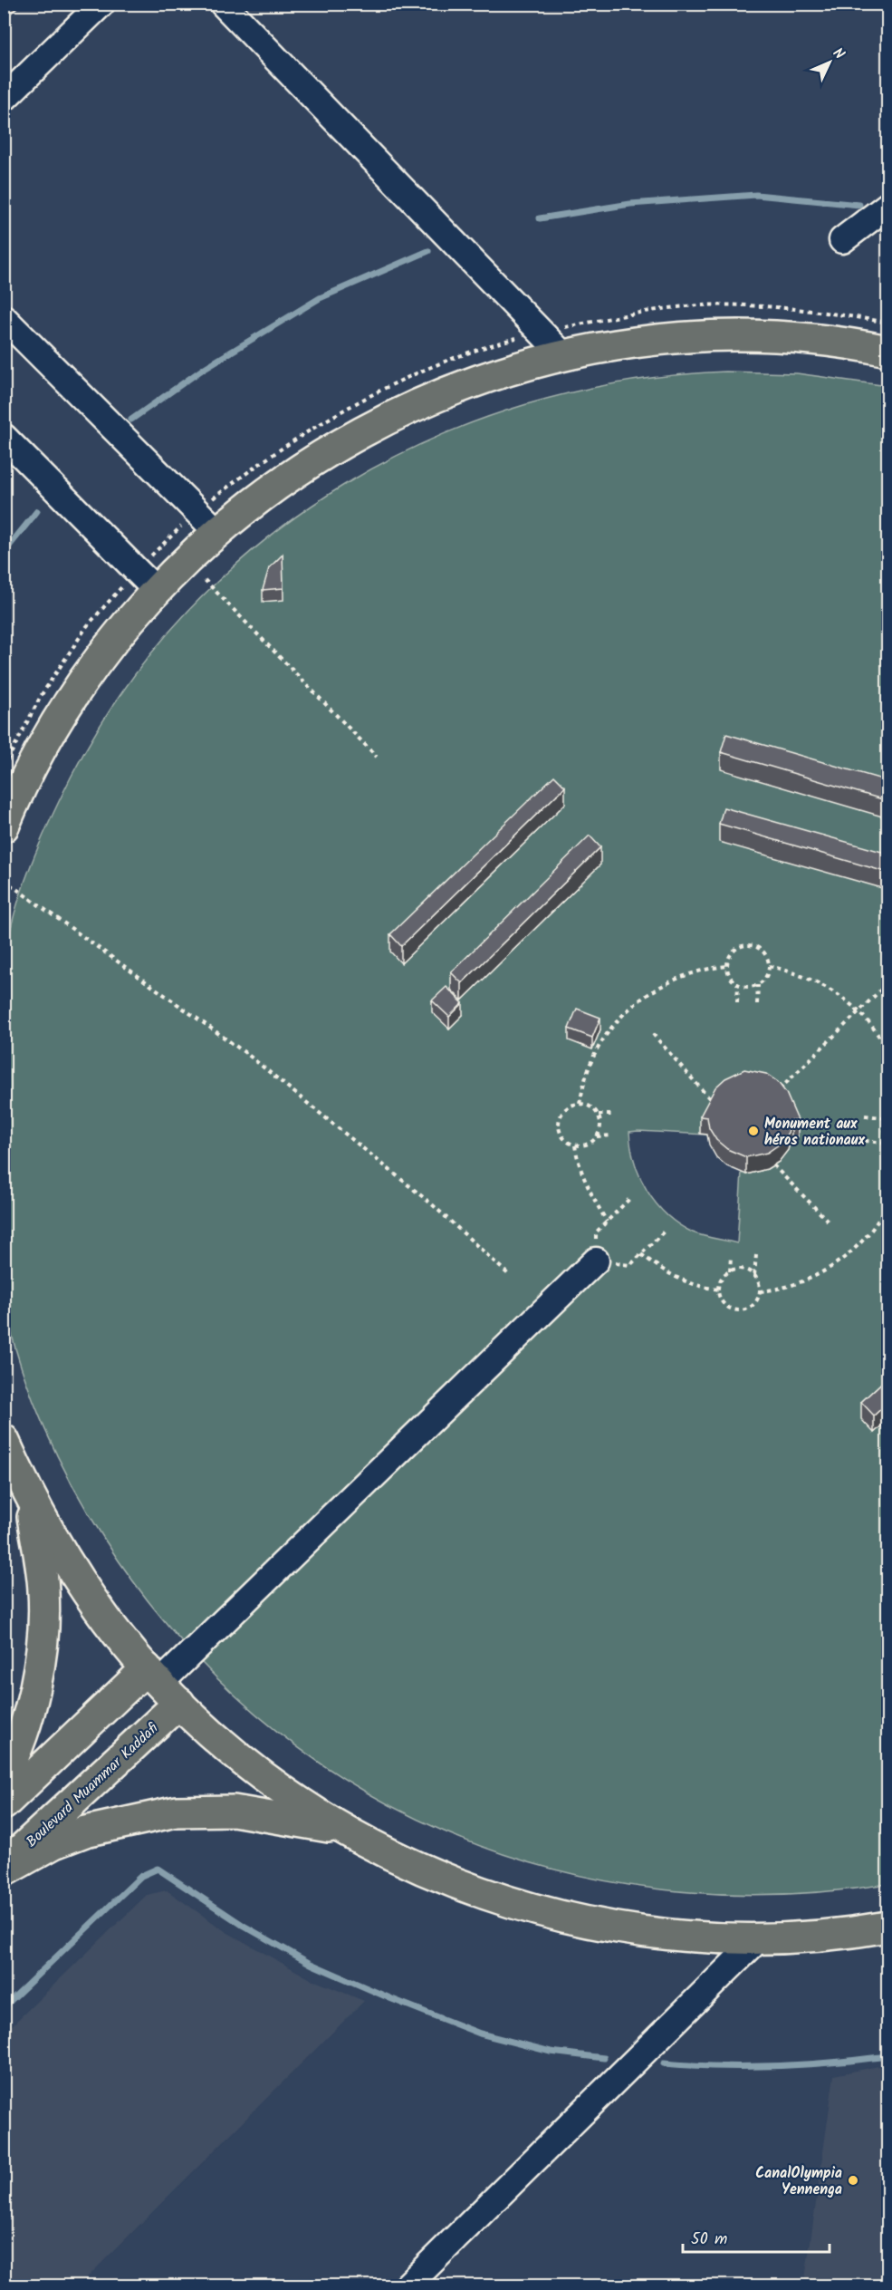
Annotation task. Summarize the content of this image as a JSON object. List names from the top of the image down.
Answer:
{
  "streets": {
    "main road": ["Boulevard Muammar Kaddafi"]
  },
  "places": ["Monument aux héros nationaux", "CanalOlympia Yennenga"],
  "scale_bar": "50 m",
  "north": "top right"
}
